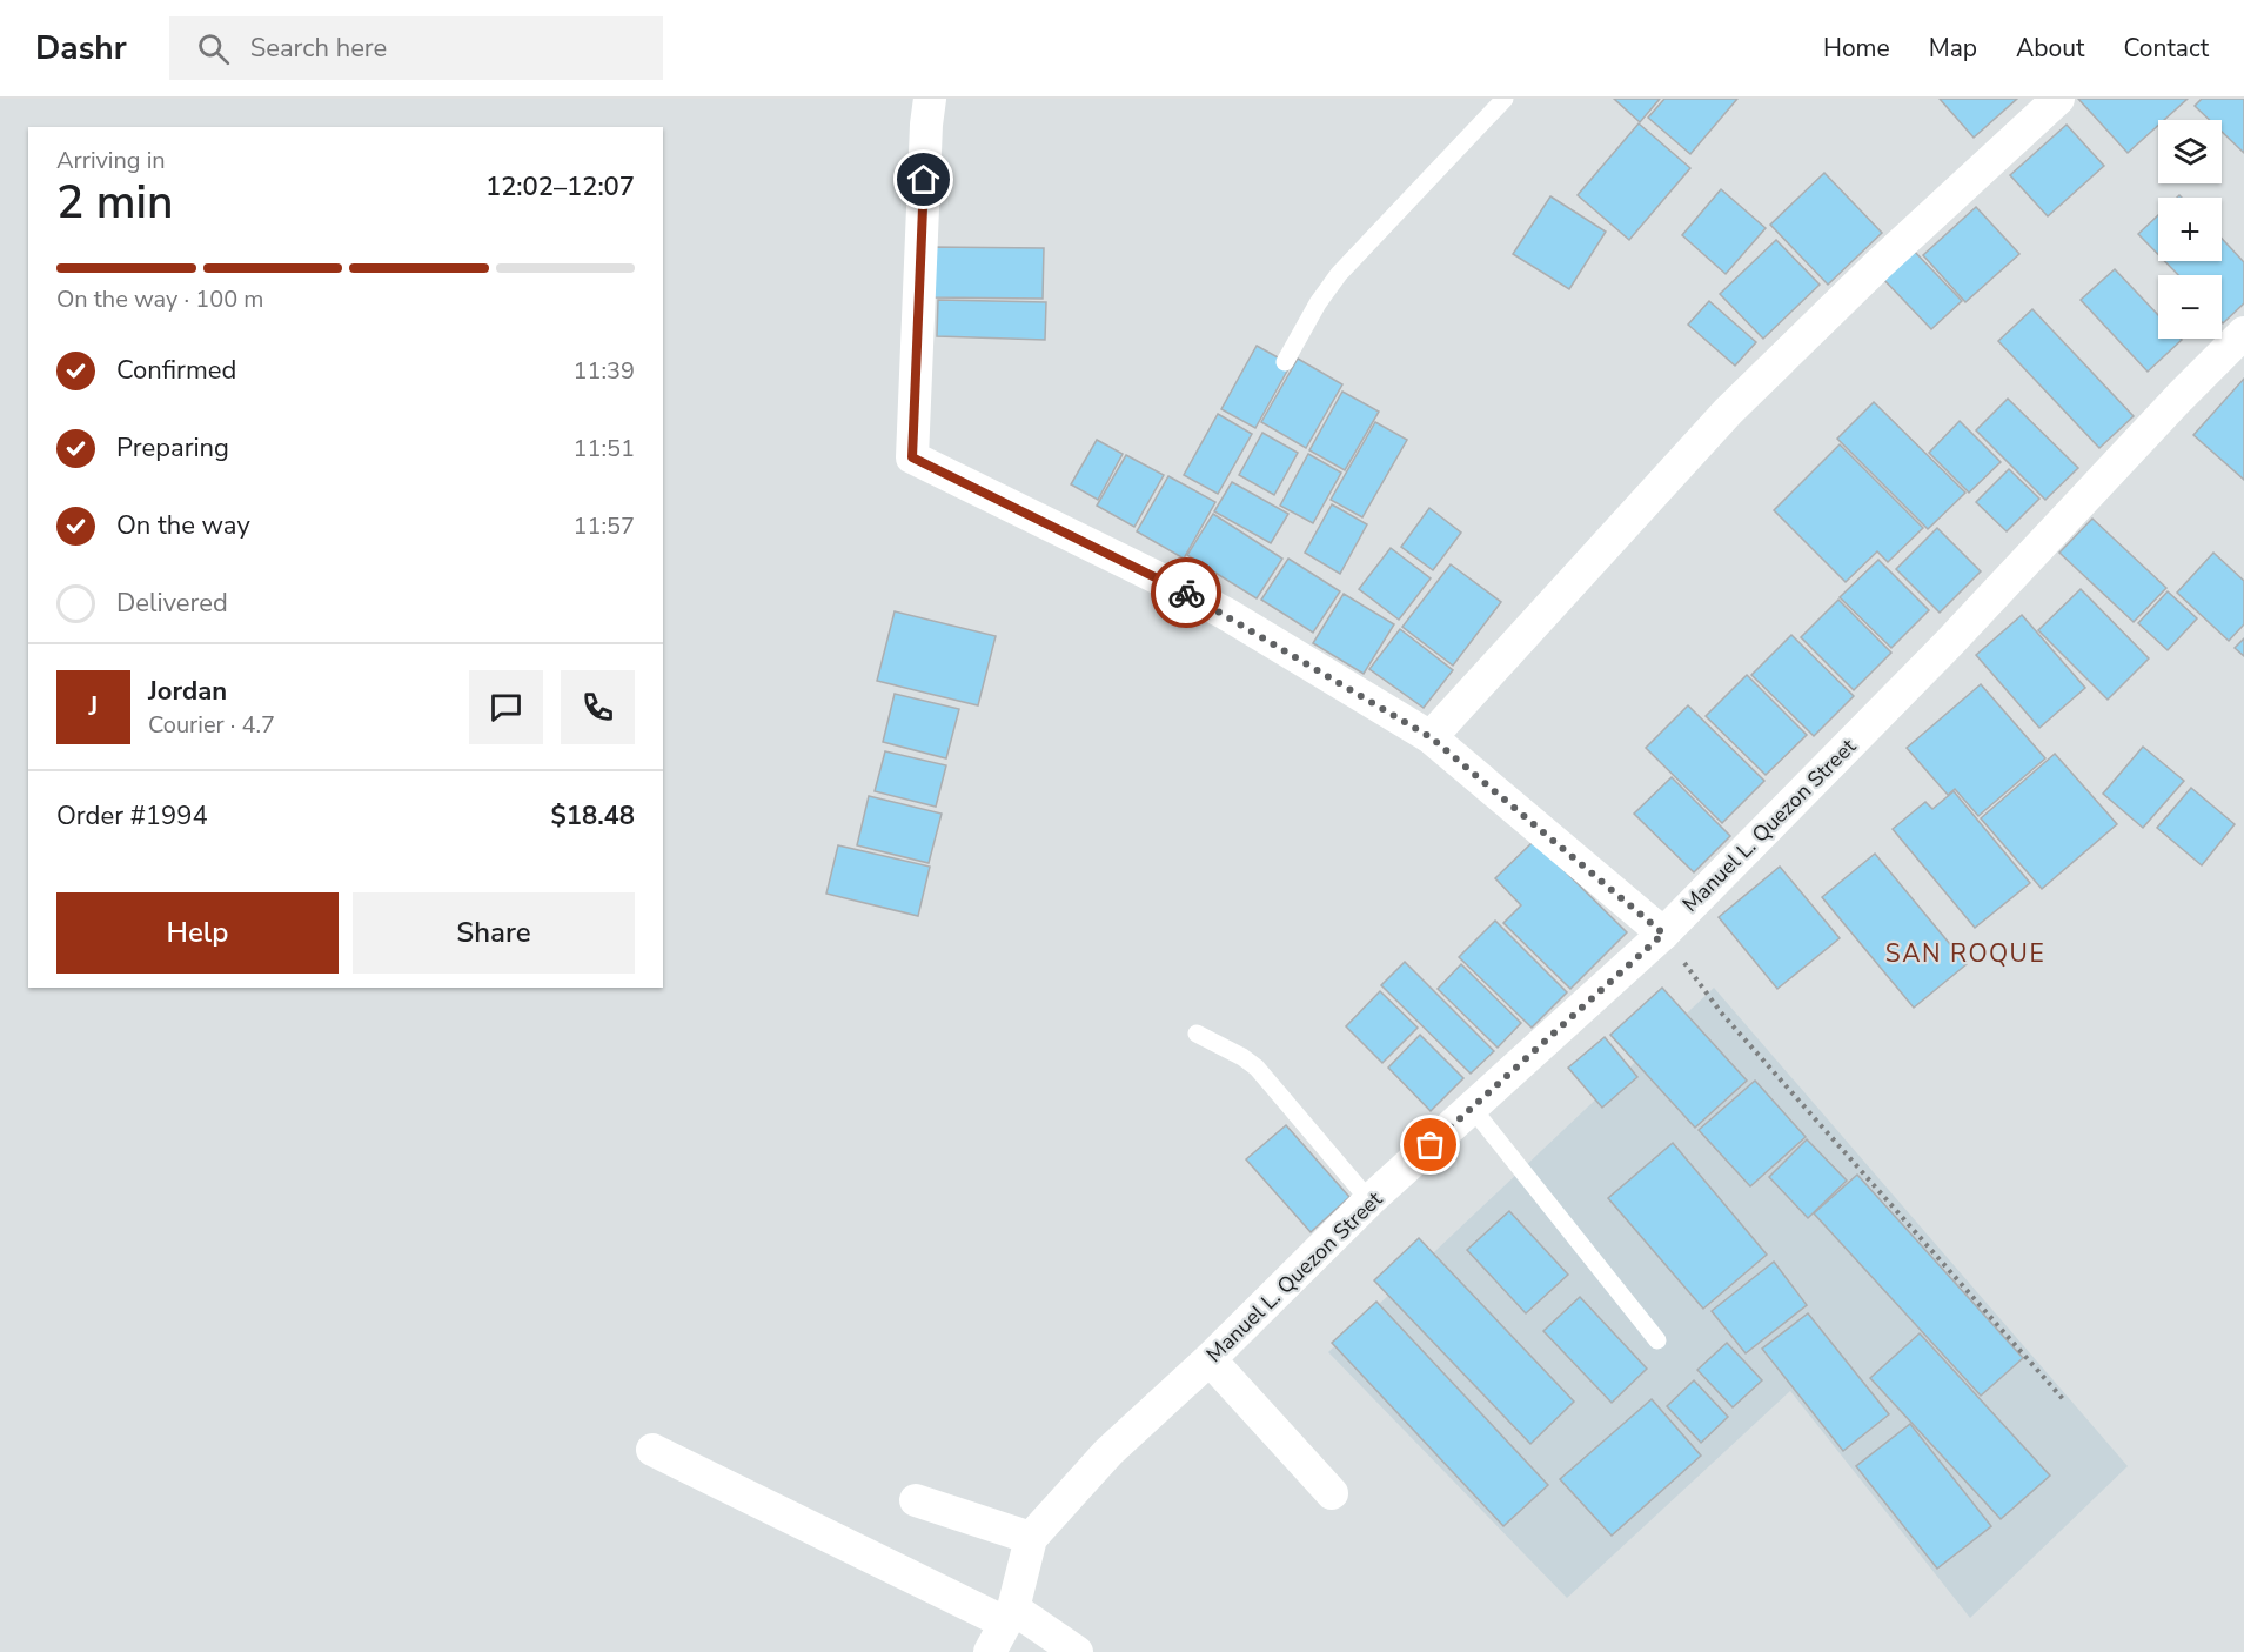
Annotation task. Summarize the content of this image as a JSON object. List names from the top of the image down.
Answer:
{
  "streets": {
    "street": ["Manuel L. Quezon Street"]
  },
  "districts": ["SAN ROQUE"],
  "page": {
    "header": "Dashr",
    "search": "Search here",
    "nav": [
      "Home",
      "Map",
      "About",
      "Contact"
    ],
    "map_buttons": ["+", "−"],
    "heading": ["2 min", "Arriving in", "12:02–12:07"],
    "panel": [
      "Jordan",
      "Courier · 4.7",
      "Order #1994",
      "$18.48"
    ],
    "bar": "On the way · 100 m",
    "list": [
      ["Confirmed", "11:39"],
      ["Preparing", "11:51"],
      ["On the way", "11:57"],
      "Delivered"
    ],
    "round": "J",
    "buttons": ["Help", "Share"]
  }
}
